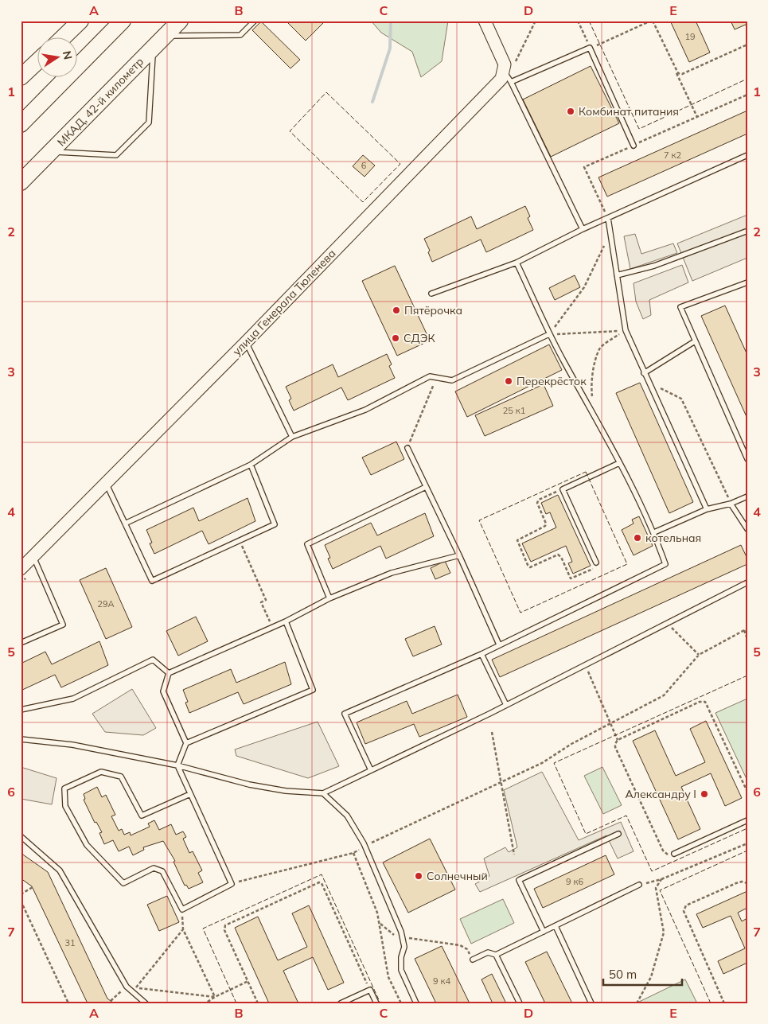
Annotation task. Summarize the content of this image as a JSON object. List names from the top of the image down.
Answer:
{
  "streets": {
    "highway": ["МКАД, 42-й километр"],
    "street": ["улица Генерала Тюленева"]
  },
  "places": [
    "Комбинат питания",
    "Пятёрочка",
    "СДЭК",
    "Перекрёсток",
    "котельная",
    "Александру I",
    "Солнечный"
  ],
  "house_numbers": [
    "19",
    "7 к2",
    "6",
    "25 к1",
    "29А",
    "9 к6",
    "31",
    "9 к4"
  ],
  "scale_bar": "50 m",
  "north": "right",
  "grid": {
    "columns": [
      "A",
      "B",
      "C",
      "D",
      "E"
    ],
    "rows": [
      "1",
      "2",
      "3",
      "4",
      "5",
      "6",
      "7"
    ]
  }
}
